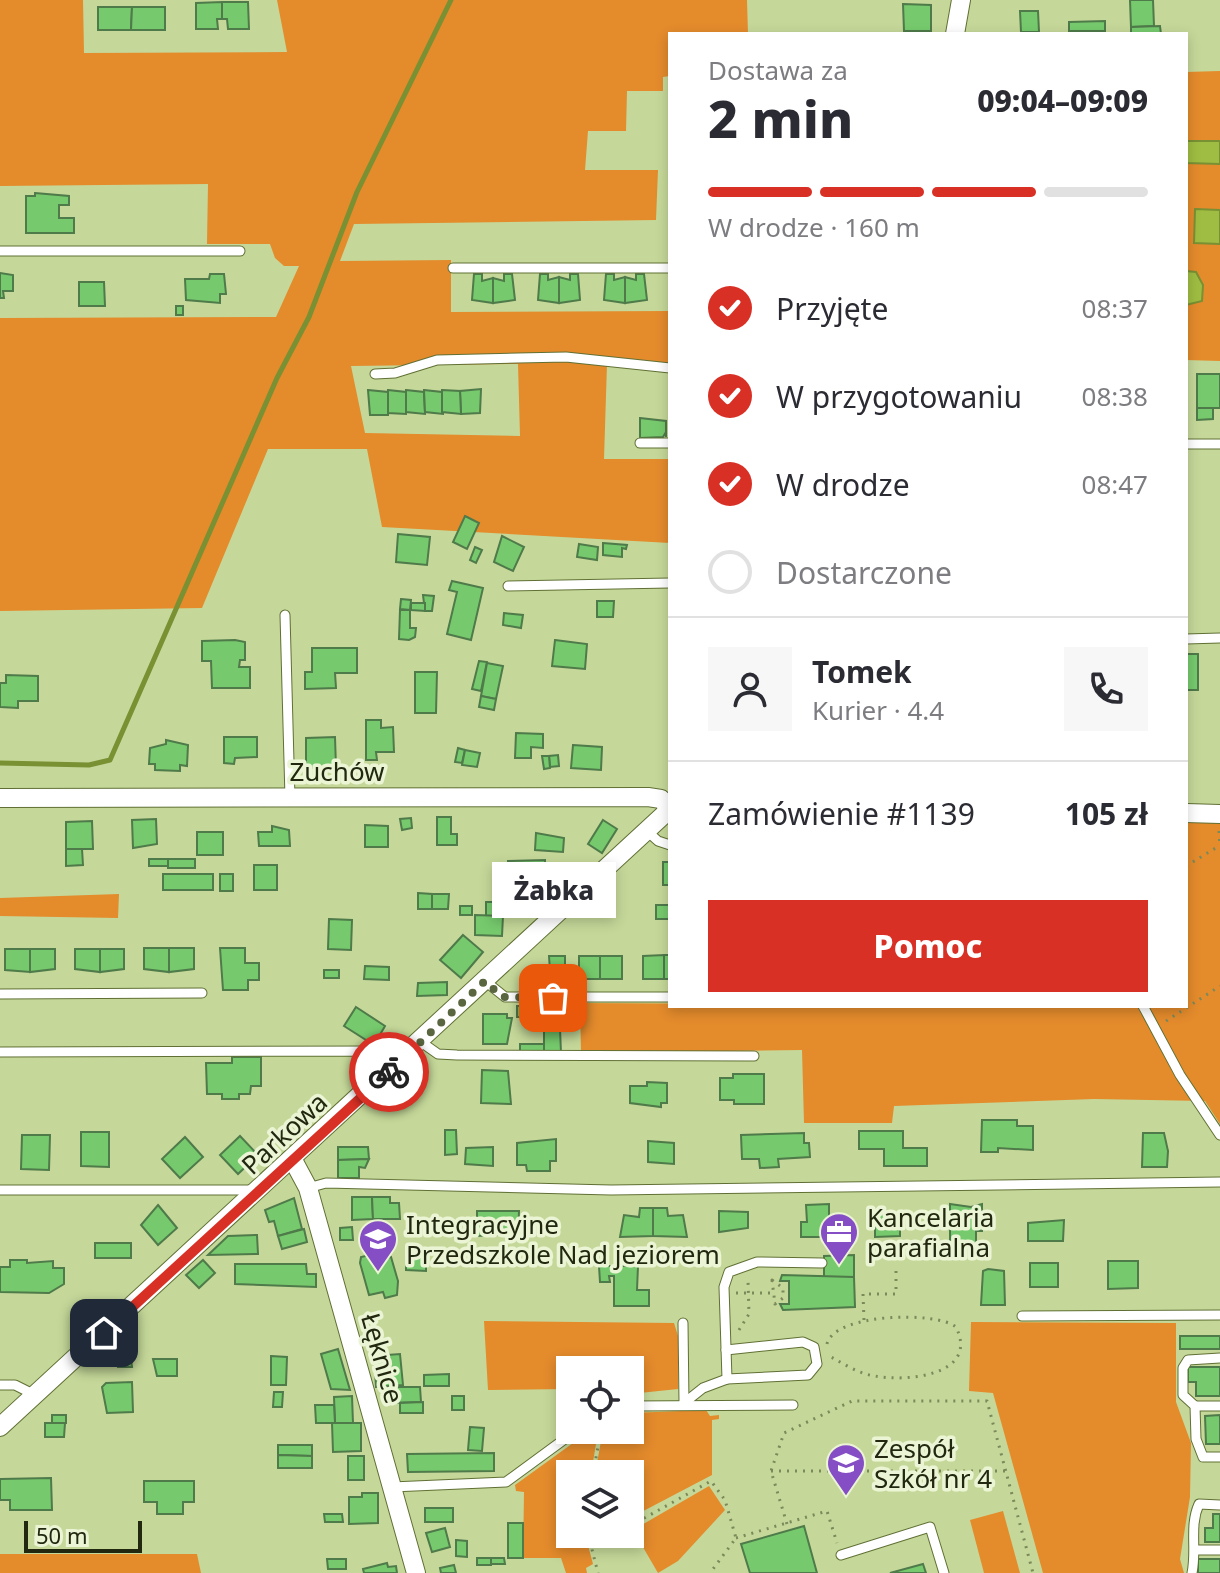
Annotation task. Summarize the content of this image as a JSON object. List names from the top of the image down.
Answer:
{
  "streets": {
    "street": ["Zuchów", "Parkowa", "Łęknice"]
  },
  "crossings": [
    ["Parkowa", "Łęknice"]
  ],
  "places": {
    "other": ["Żabka"],
    "office": ["Kancelaria parafialna"],
    "school or university": ["Integracyjne Przedszkole Nad jeziorem", "Zespół Szkół nr 4"]
  },
  "scale_bar": "50 m",
  "page": {
    "heading": ["2 min", "Dostawa za", "09:04–09:09"],
    "panel": [
      "Tomek",
      "Kurier · 4.4",
      "Zamówienie #1139",
      "105 zł"
    ],
    "bar": "W drodze · 160 m",
    "list": [
      ["Przyjęte", "08:37"],
      ["W przygotowaniu", "08:38"],
      ["W drodze", "08:47"],
      "Dostarczone"
    ],
    "bubble": "Żabka",
    "buttons": "Pomoc",
    "scale": "50 m"
  }
}
